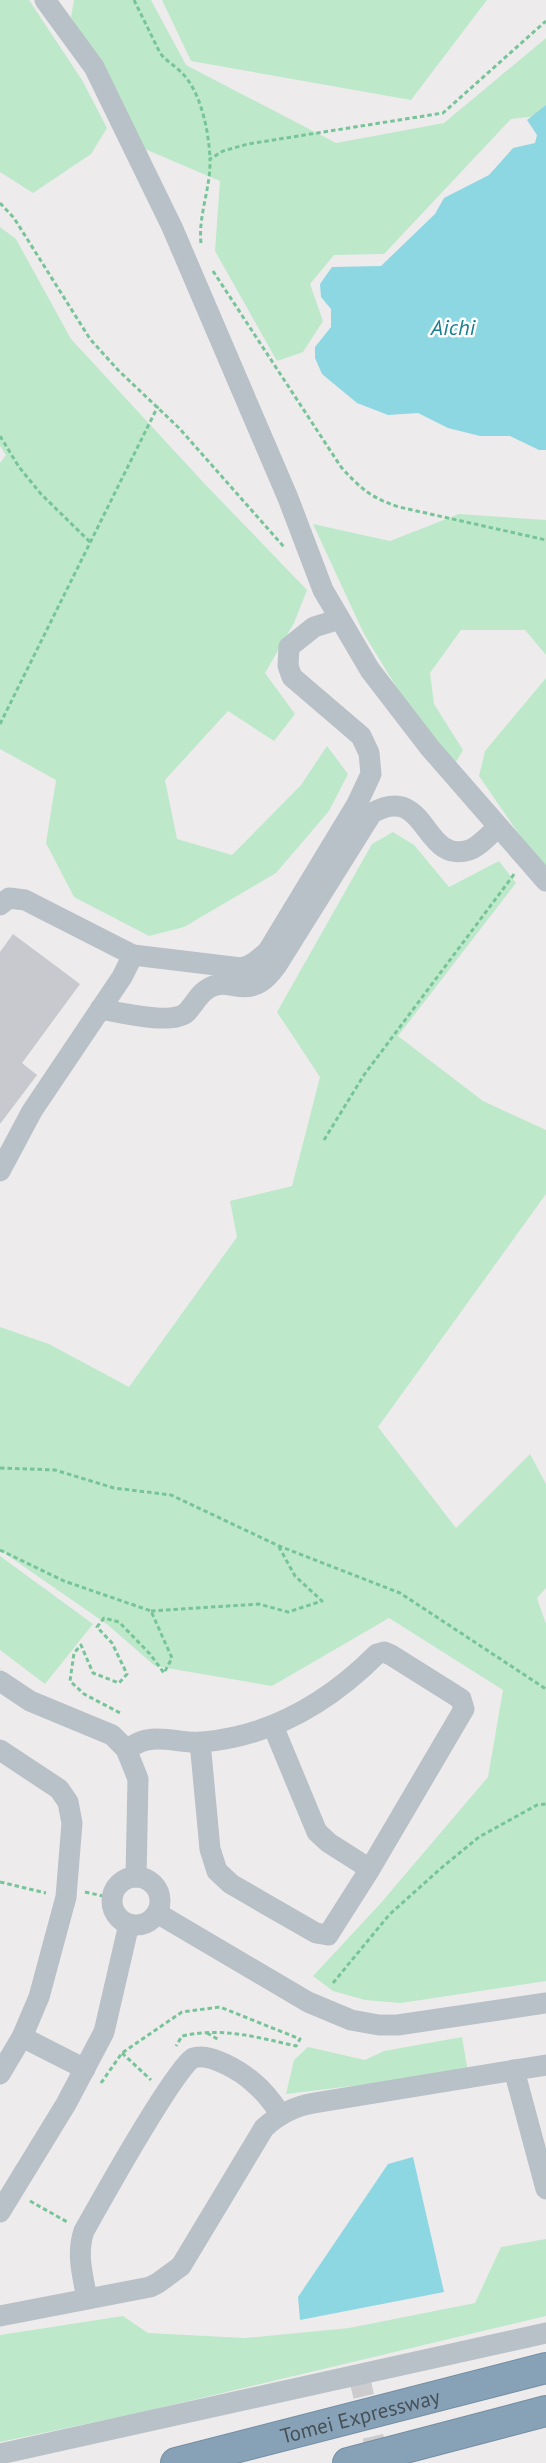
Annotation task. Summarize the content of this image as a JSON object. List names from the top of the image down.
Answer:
{
  "streets": {
    "highway": ["Tomei Expressway"]
  },
  "water": ["Aichi"]
}
